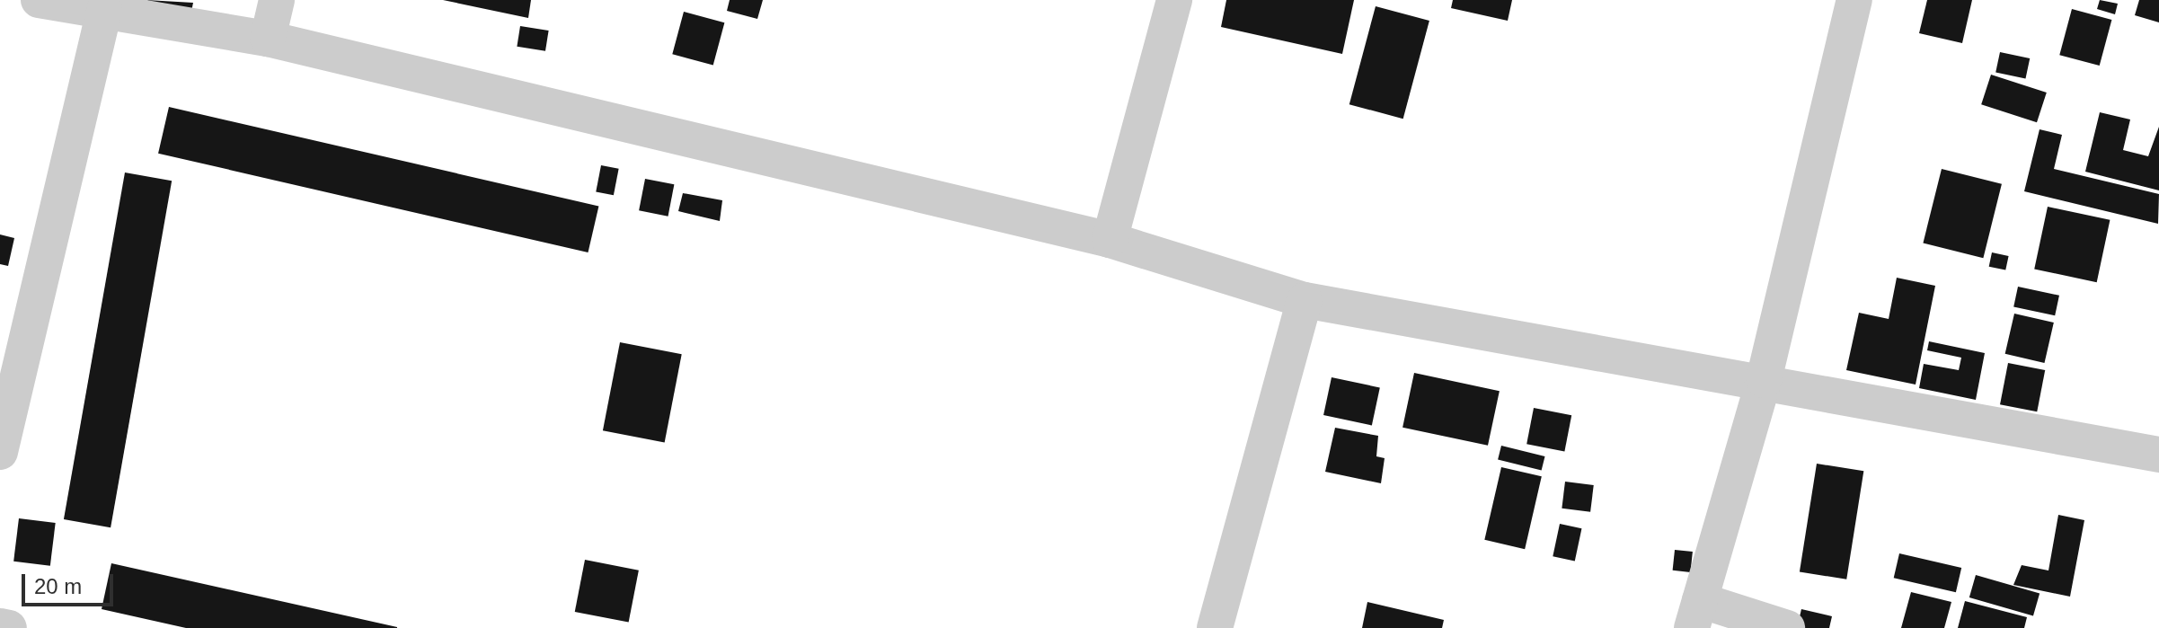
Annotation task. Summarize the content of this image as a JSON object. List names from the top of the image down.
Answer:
{
  "scale_bar": "20 m"
}
